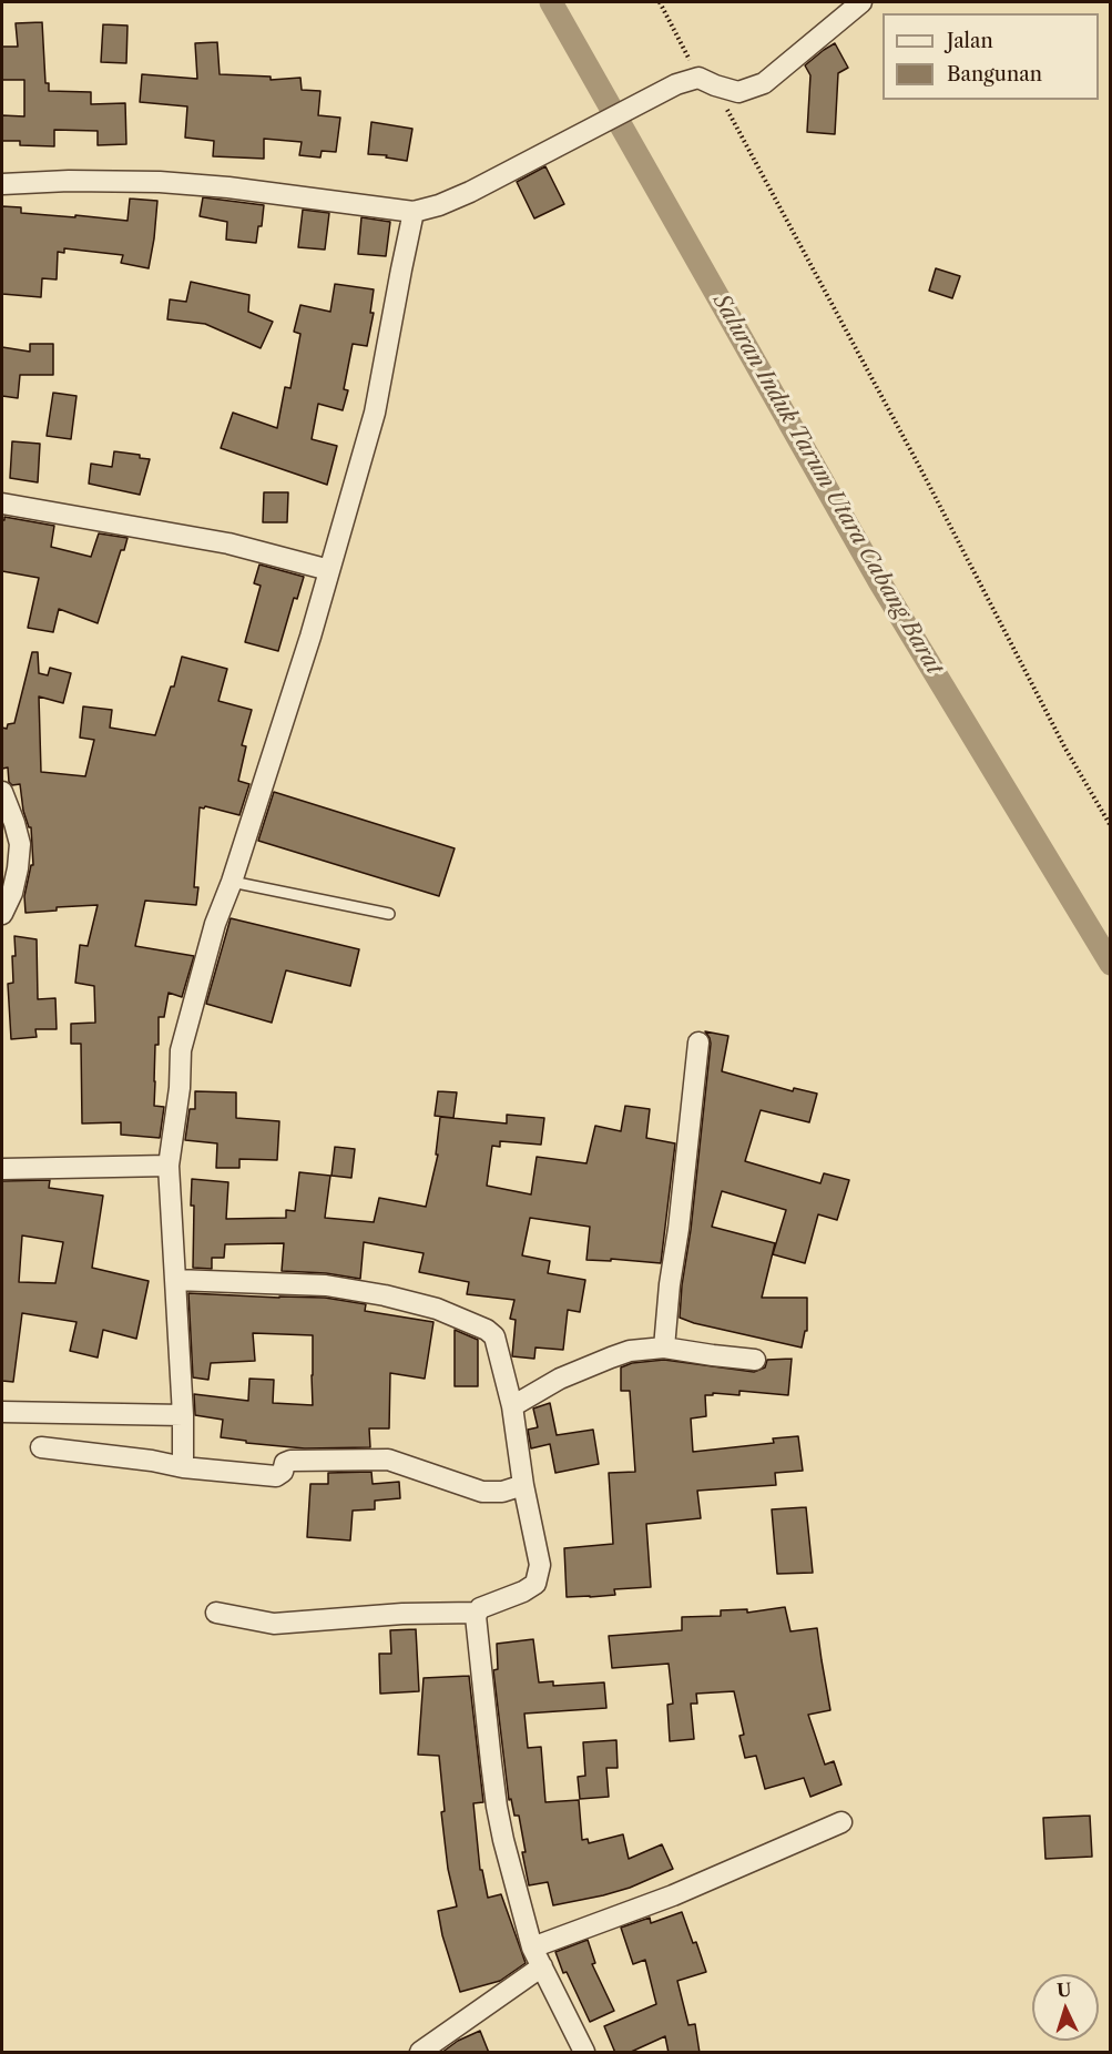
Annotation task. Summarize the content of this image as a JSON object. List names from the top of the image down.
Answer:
{
  "water": ["Saluran Induk Tarum Utara Cabang Barat"],
  "legend": ["Jalan", "Bangunan"],
  "north": "top"
}
